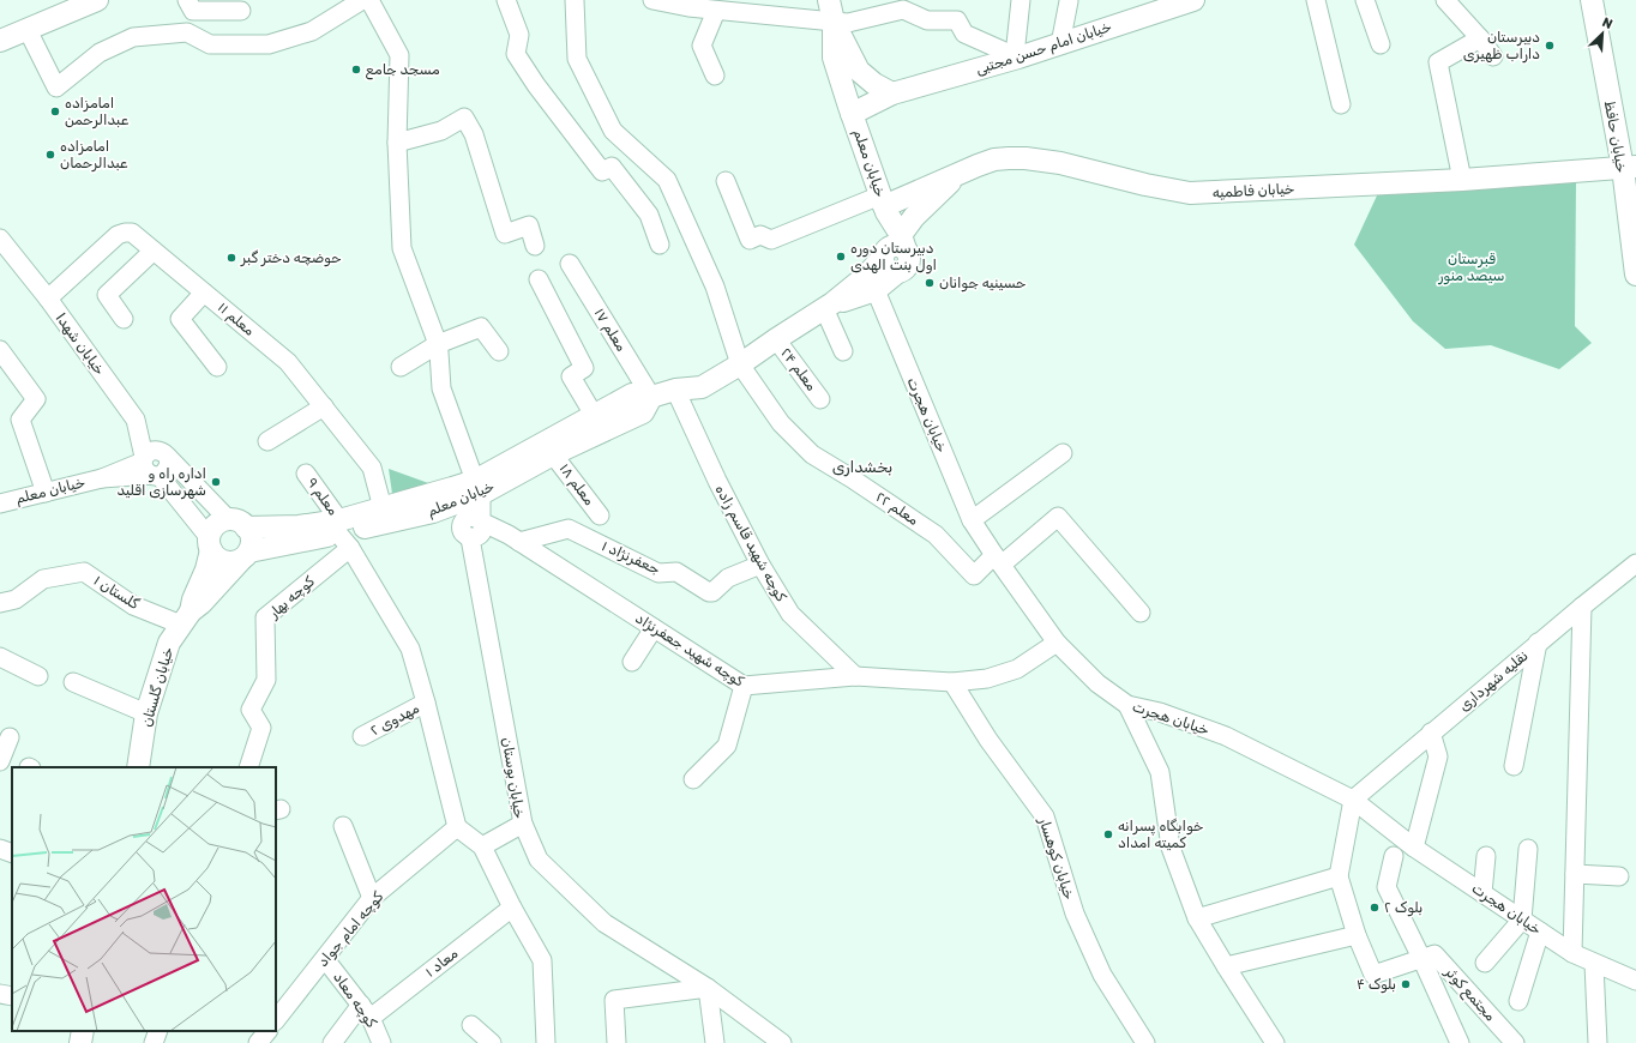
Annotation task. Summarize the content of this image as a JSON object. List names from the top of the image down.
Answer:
{
  "streets": {
    "main road": [
      "خیابان امام حسن مجتبی",
      "خیابان حافظ",
      "خیابان معلم",
      "خیابان فاطمیه",
      "خیابان گلستان"
    ],
    "street": [
      "معلم ۱۱",
      "معلم ۱۷",
      "خیابان شهدا",
      "معلم ۲۴",
      "خیابان هجرت",
      "معلم ۱۸",
      "معلم ۹",
      "معلم ۲۲",
      "کوچه شهید قاسم زاده",
      "جعفرنژاد ۱",
      "گلستان ۱",
      "کوچه بهار",
      "کوچه شهید جعفرنژاد",
      "نقلیه شهرداری",
      "مهدوی ۲",
      "خیابان بوستان",
      "خیابان کوهسار",
      "کوچه امام جواد",
      "معاد ۱",
      "مجتمع کوثر",
      "کوچه معاد"
    ]
  },
  "crossings": [
    ["خیابان امام حسن مجتبی", "خیابان معلم"],
    ["خیابان حافظ", "خیابان فاطمیه"],
    ["خیابان معلم", "خیابان فاطمیه"],
    ["خیابان معلم", "معلم ۱۱"],
    ["خیابان معلم", "معلم ۱۷"],
    ["خیابان معلم", "خیابان شهدا"],
    ["خیابان معلم", "معلم ۲۴"],
    ["خیابان معلم", "خیابان هجرت"],
    ["خیابان معلم", "معلم ۱۸"],
    ["خیابان معلم", "معلم ۹"],
    ["خیابان معلم", "معلم ۲۲"],
    ["خیابان معلم", "کوچه شهید قاسم زاده"],
    ["خیابان معلم", "کوچه بهار"],
    ["خیابان معلم", "خیابان بوستان"],
    ["معلم ۱۱", "خیابان شهدا"],
    ["خیابان هجرت", "معلم ۲۲"],
    ["خیابان هجرت", "کوچه شهید جعفرنژاد"],
    ["خیابان هجرت", "نقلیه شهرداری"],
    ["معلم ۹", "کوچه بهار"],
    ["معلم ۹", "مهدوی ۲"],
    ["معلم ۹", "کوچه امام جواد"],
    ["کوچه شهید قاسم زاده", "جعفرنژاد ۱"],
    ["کوچه شهید قاسم زاده", "کوچه شهید جعفرنژاد"],
    ["جعفرنژاد ۱", "کوچه شهید جعفرنژاد"],
    ["گلستان ۱", "خیابان گلستان"],
    ["کوچه شهید جعفرنژاد", "خیابان بوستان"],
    ["کوچه شهید جعفرنژاد", "خیابان کوهسار"],
    ["کوچه امام جواد", "کوچه معاد"],
    ["معاد ۱", "کوچه معاد"]
  ],
  "districts": ["بخشداری"],
  "parks": ["قبرستان سیصد منور"],
  "places": [
    "دبیرستان داراب ظهیری",
    "مسجد جامع",
    "امامزاده عبدالرحمن",
    "امامزاده عبدالرحمان",
    "دبیرستان دوره اول بنت الهدی",
    "حوضچه دختر گبر",
    "حسینیه جوانان",
    "اداره راه و شهرسازی اقلید",
    "خوابگاه پسرانه کمیته امداد",
    "بلوک ۲",
    "بلوک ۴"
  ],
  "north": "top right"
}
